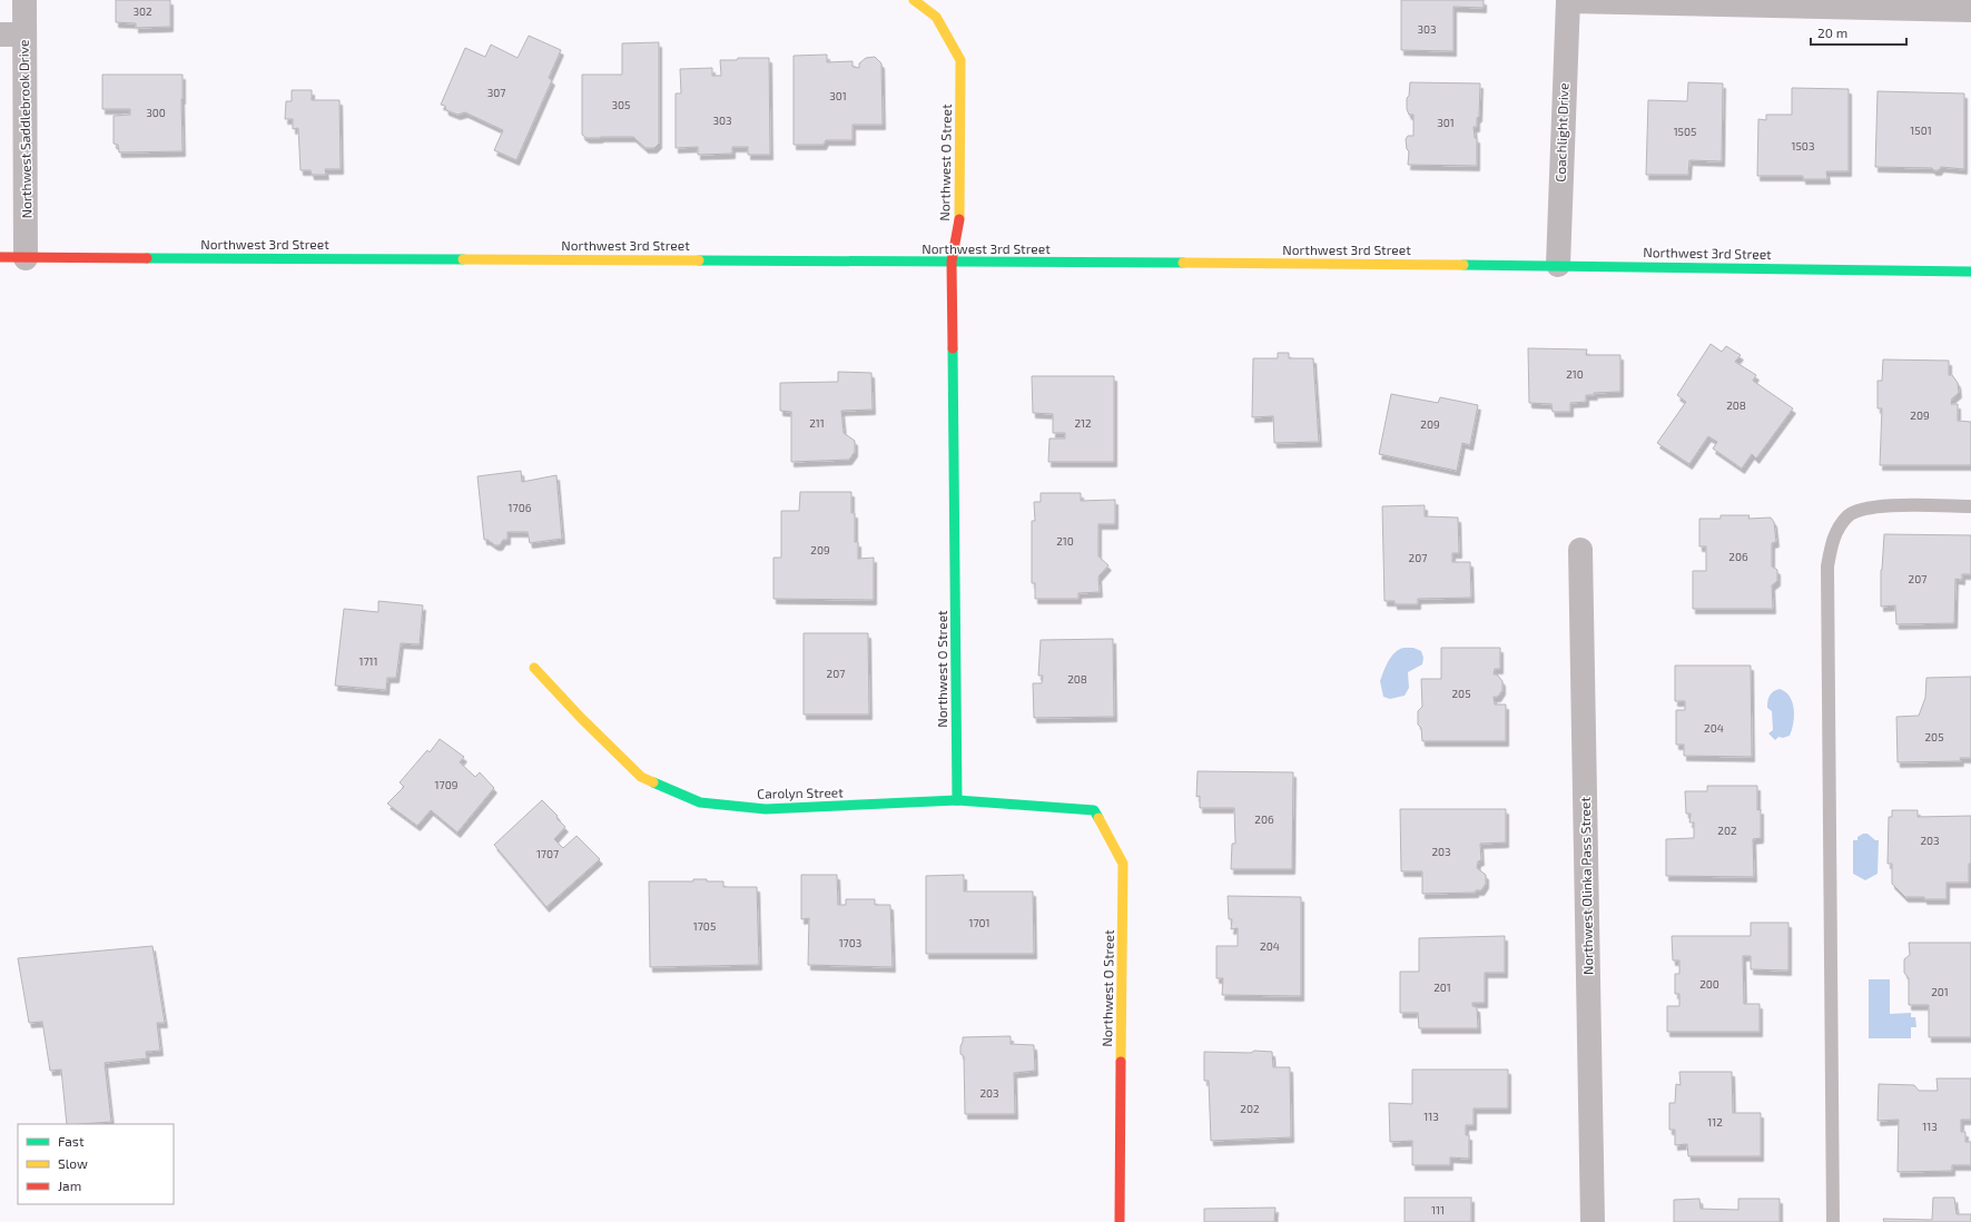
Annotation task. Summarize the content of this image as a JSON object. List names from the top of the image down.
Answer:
{
  "streets": {
    "street": [
      "Northwest Saddlebrook Drive",
      "Coachlight Drive",
      "Northwest O Street",
      "Northwest 3rd Street",
      "Carolyn Street",
      "Northwest Olinka Pass Street"
    ]
  },
  "crossings": [
    ["Northwest Saddlebrook Drive", "Northwest 3rd Street"],
    ["Coachlight Drive", "Northwest 3rd Street"],
    ["Northwest O Street", "Northwest 3rd Street"],
    ["Northwest O Street", "Carolyn Street"]
  ],
  "house_numbers": [
    "302",
    "303",
    "307",
    "301",
    "305",
    "300",
    "303",
    "301",
    "1501",
    "1505",
    "1503",
    "210",
    "208",
    "209",
    "211",
    "212",
    "209",
    "1706",
    "210",
    "209",
    "206",
    "207",
    "207",
    "1711",
    "207",
    "208",
    "205",
    "204",
    "205",
    "1709",
    "206",
    "202",
    "203",
    "203",
    "1707",
    "1701",
    "1705",
    "1703",
    "204",
    "200",
    "201",
    "201",
    "203",
    "202",
    "113",
    "112",
    "113",
    "111"
  ],
  "legend": ["Fast", "Slow", "Jam"],
  "scale_bar": "20 m"
}
